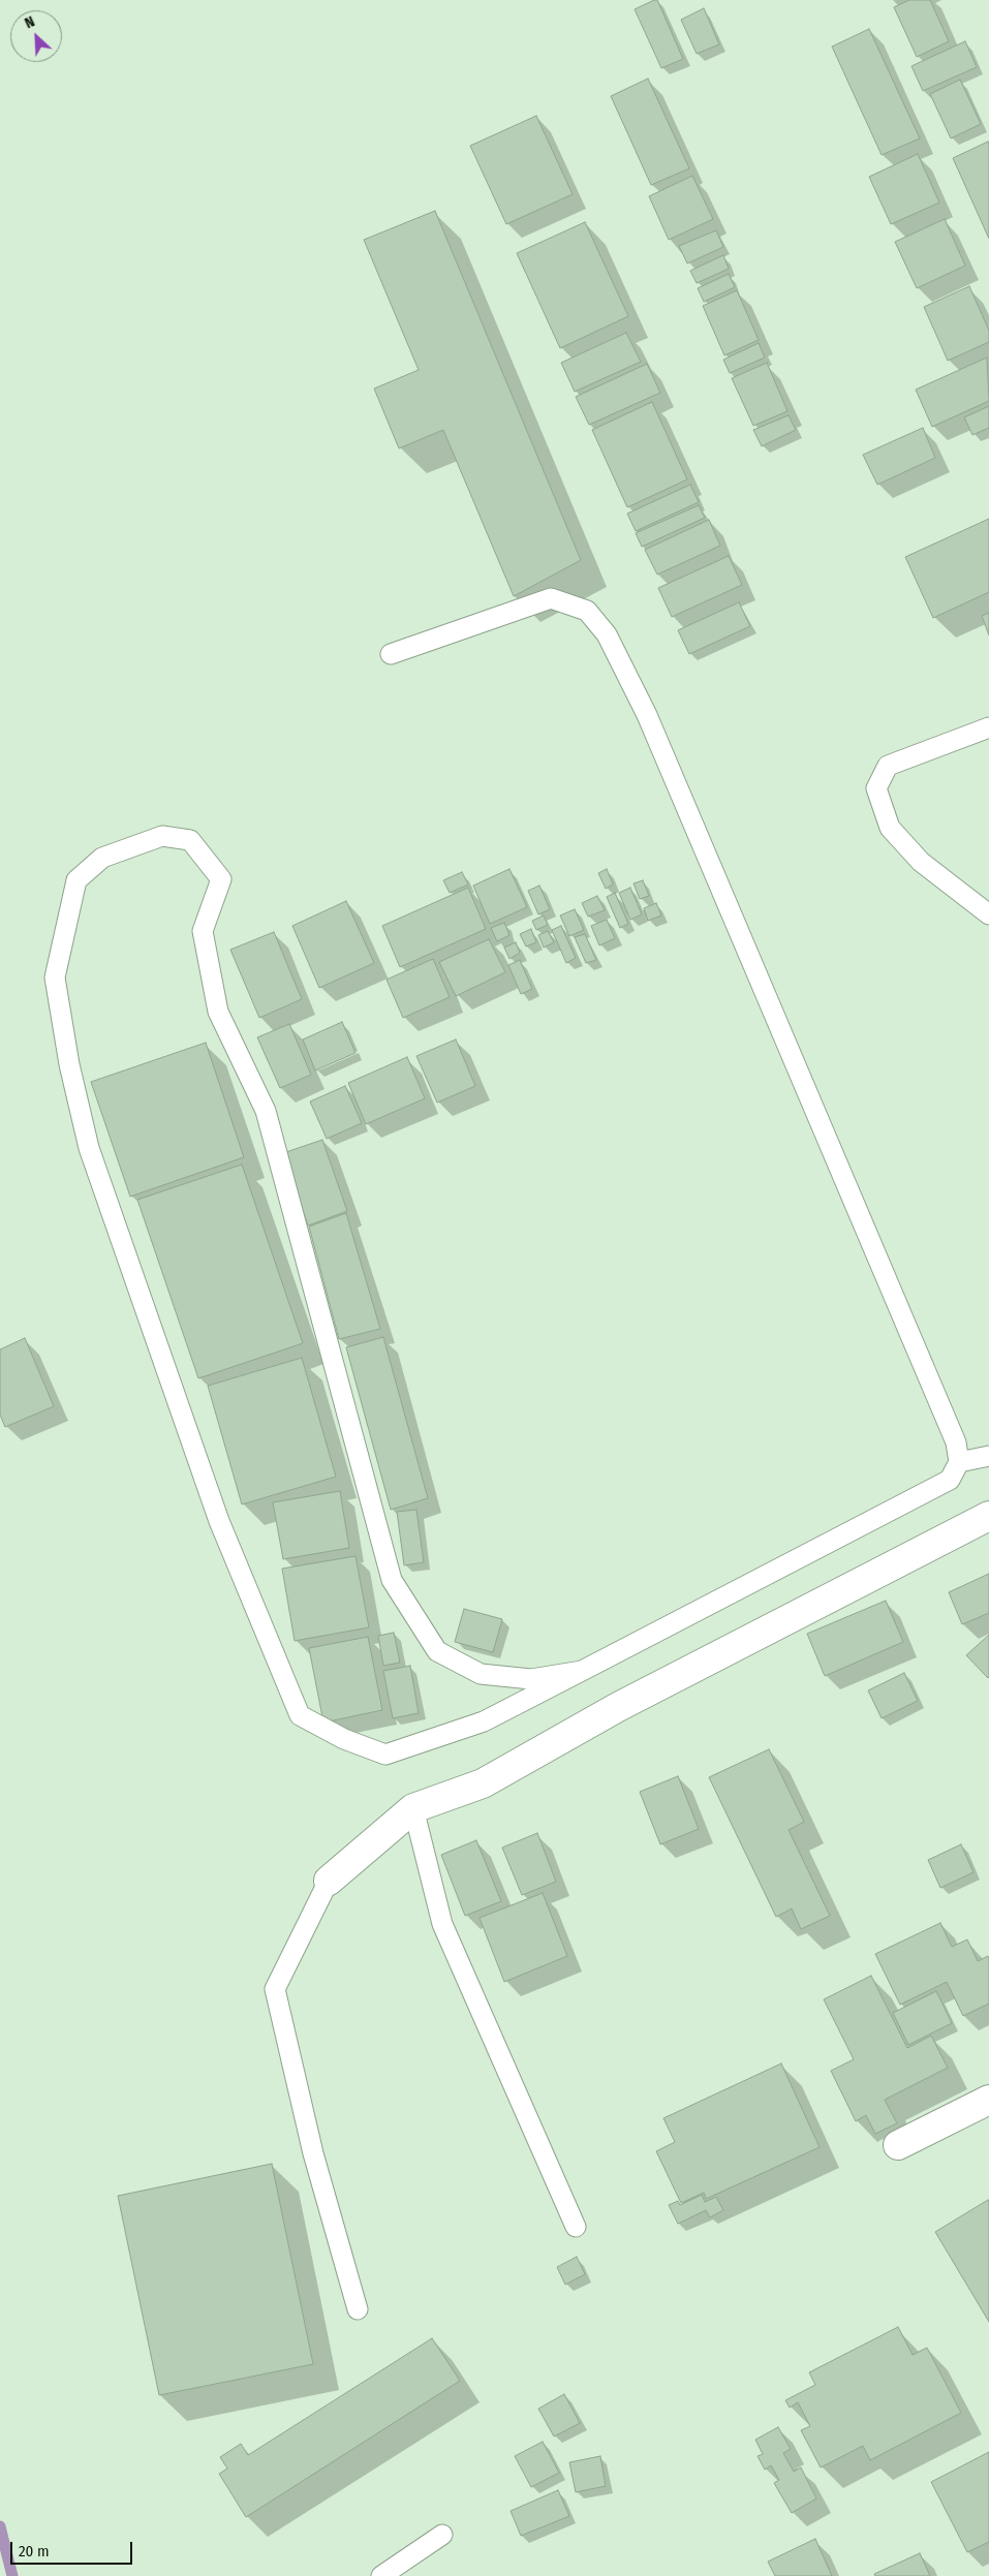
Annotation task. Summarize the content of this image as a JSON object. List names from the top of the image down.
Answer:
{
  "scale_bar": "20 m",
  "north": "top left"
}
